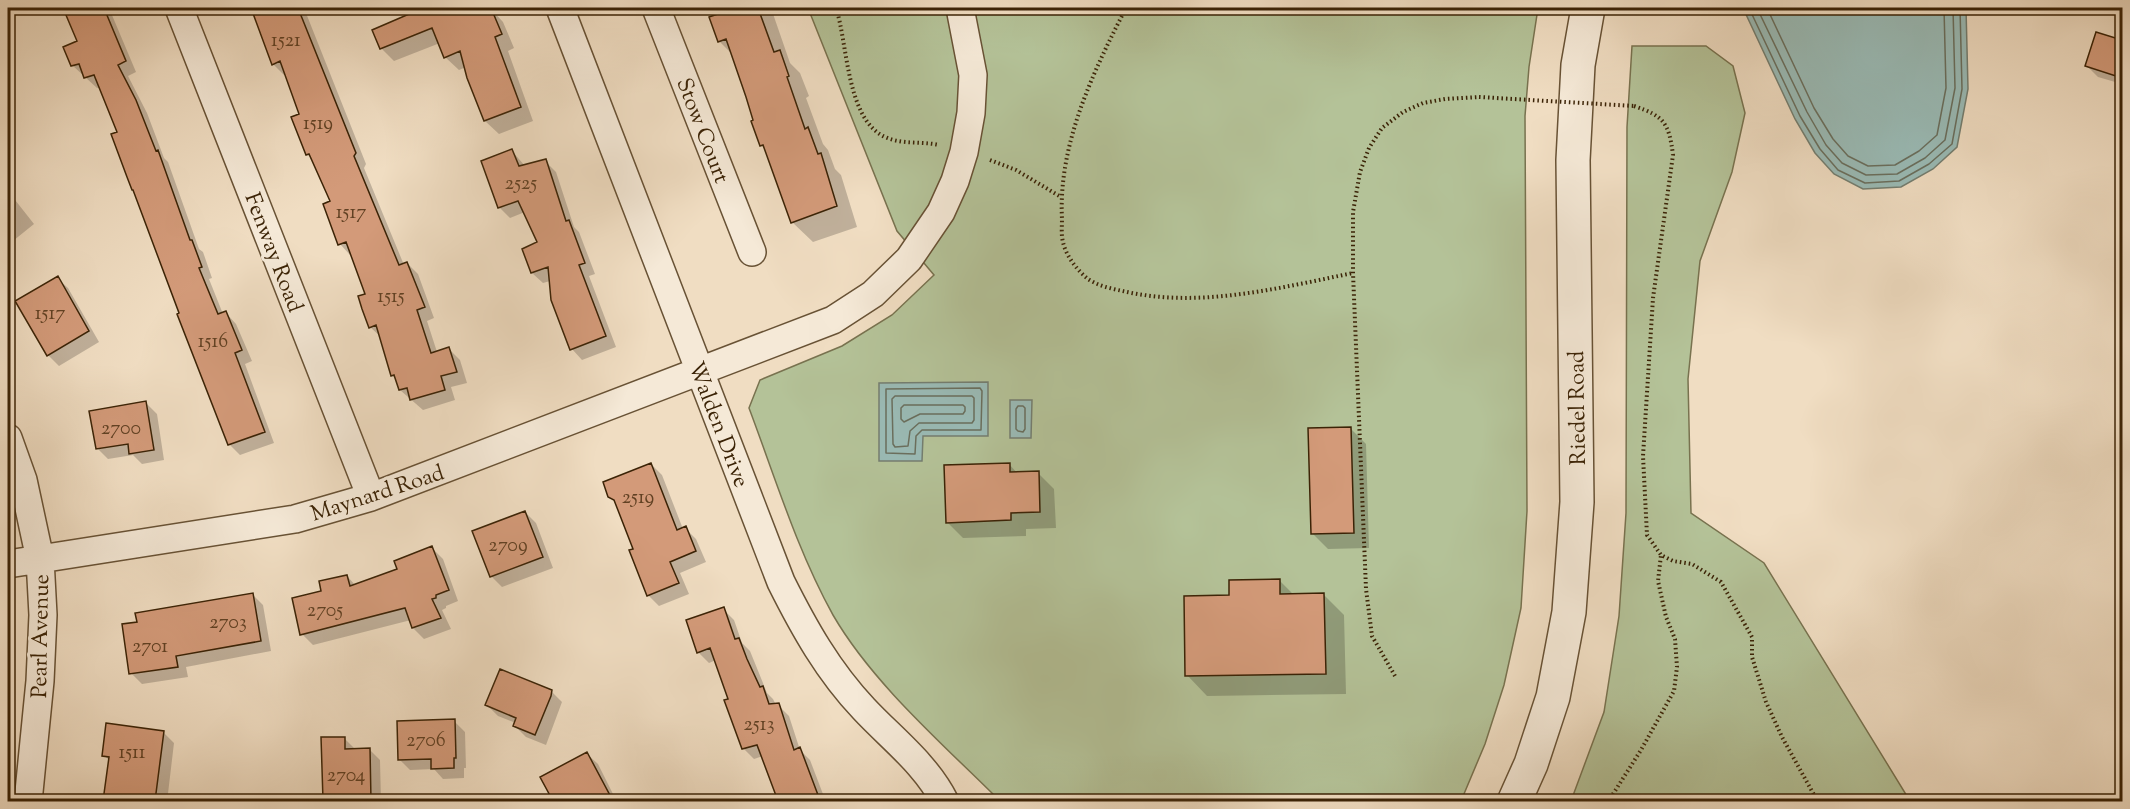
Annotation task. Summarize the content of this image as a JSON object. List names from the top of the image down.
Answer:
{
  "streets": {
    "street": [
      "Stow Court",
      "Fenway Road",
      "Riedel Road",
      "Walden Drive",
      "Maynard Road",
      "Pearl Avenue"
    ]
  },
  "crossings": [
    ["Fenway Road", "Maynard Road"],
    ["Walden Drive", "Maynard Road"],
    ["Maynard Road", "Pearl Avenue"]
  ],
  "house_numbers": [
    "1521",
    "1519",
    "2525",
    "1517",
    "1515",
    "1517",
    "1516",
    "2700",
    "2519",
    "2709",
    "2705",
    "2703",
    "2701",
    "2513",
    "2706",
    "1511",
    "2704"
  ]
}
